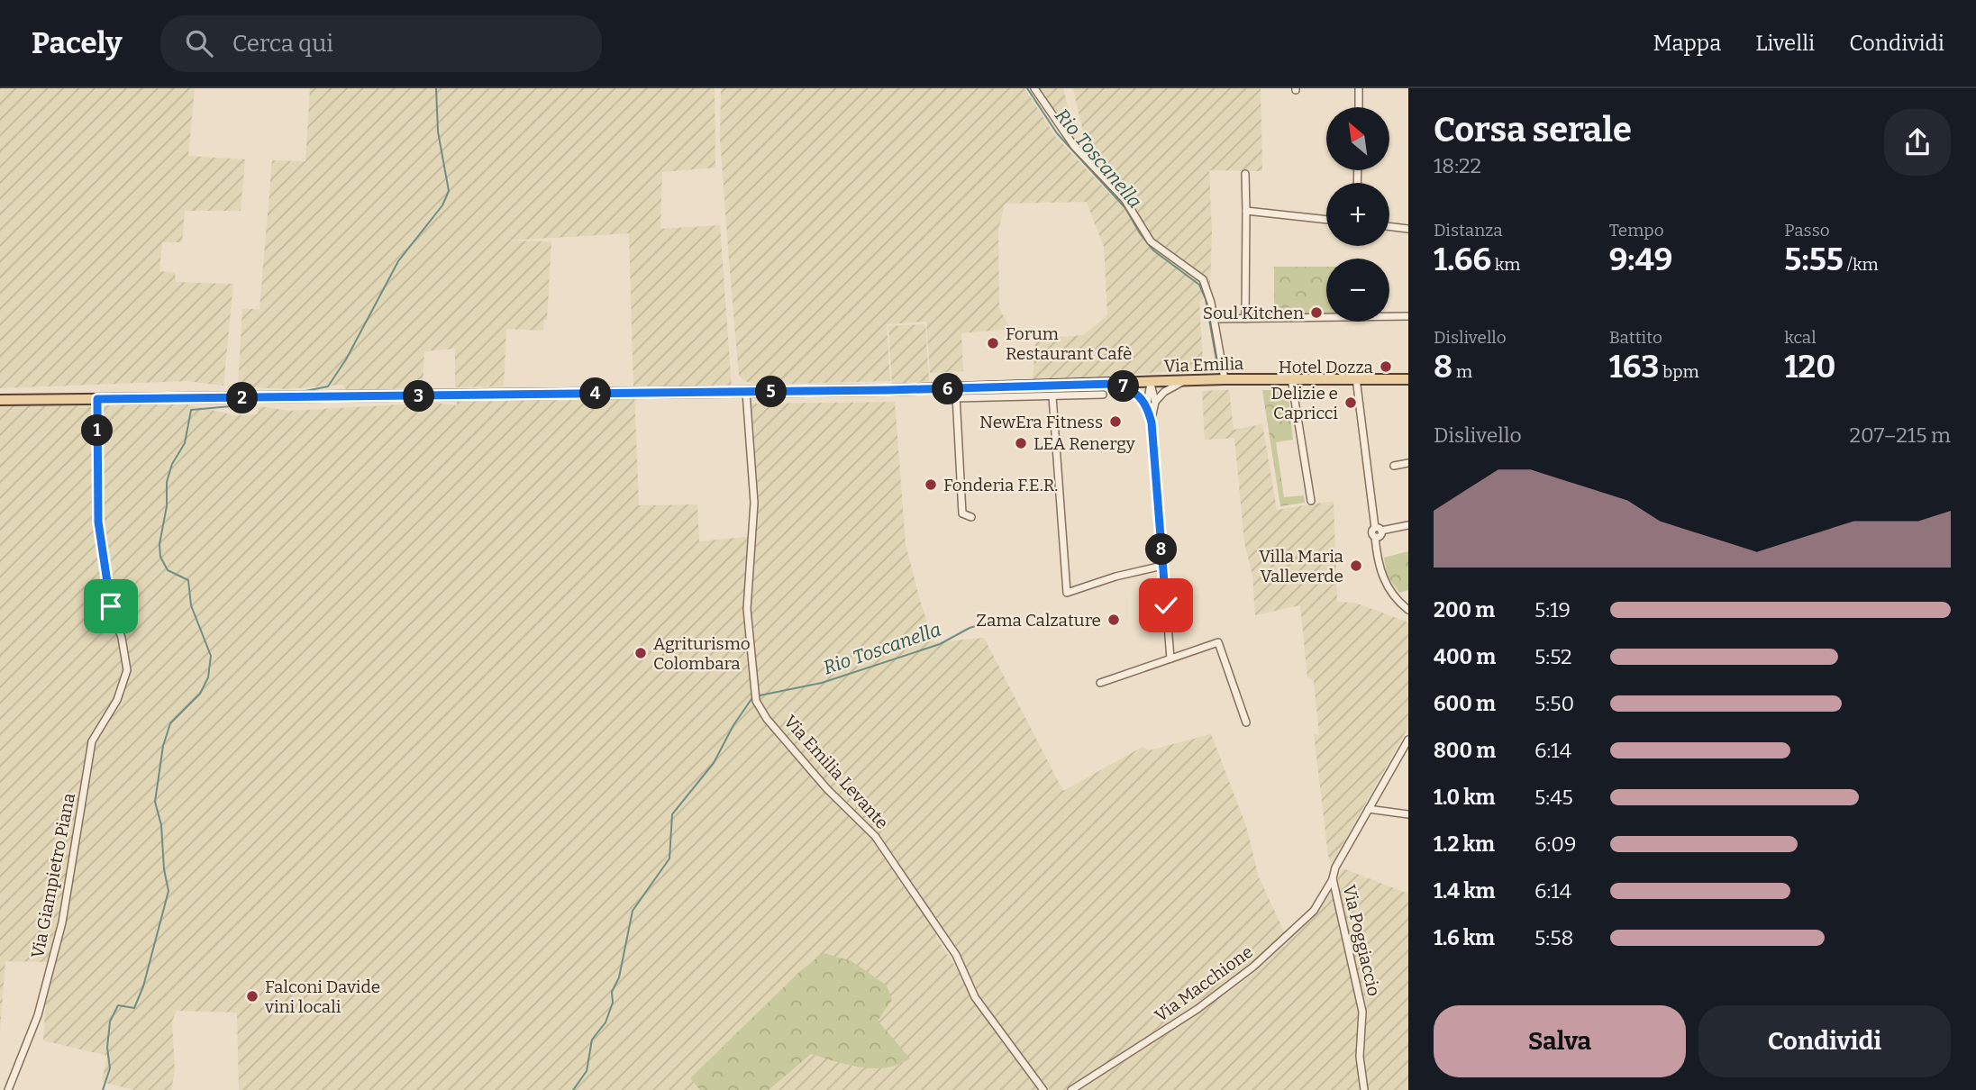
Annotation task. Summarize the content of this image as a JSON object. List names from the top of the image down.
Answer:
{
  "streets": {
    "main road": ["Via Emilia"],
    "street": [
      "Via Emilia Levante",
      "Via Giampietro Piana",
      "Via Poggiaccio",
      "Via Macchione"
    ]
  },
  "crossings": [
    ["Via Emilia", "Via Emilia Levante"],
    ["Via Poggiaccio", "Via Macchione"]
  ],
  "water": ["Rio Toscanella"],
  "places": [
    "Soul Kitchen",
    "Forum Restaurant Cafè",
    "Hotel Dozza",
    "Delizie e Capricci",
    "NewEra Fitness",
    "LEA Renergy",
    "Fonderia F.E.R.",
    "Villa Maria Valleverde",
    "Zama Calzature",
    "Agriturismo Colombara",
    "Falconi Davide vini locali"
  ],
  "north": "top left",
  "page": {
    "header": "Pacely",
    "search": "Cerca qui",
    "nav": ["Mappa", "Livelli", "Condividi"],
    "heading": ["Corsa serale", "18:22"],
    "map_buttons": ["+", "−"],
    "stats": [
      ["Distanza", "1.66 km"],
      ["Tempo", "9:49"],
      ["Passo", "5:55 /km"],
      ["Dislivello", "8 m"],
      ["Battito", "163 bpm"],
      ["kcal", "120"]
    ],
    "pins": [
      "7",
      "6",
      "5",
      "4",
      "3",
      "2",
      "1",
      "8"
    ],
    "chart": ["Dislivello", "207–215 m"],
    "list": [
      {
        "name": "200 m",
        "note": "5:19"
      },
      {
        "name": "400 m",
        "note": "5:52"
      },
      {
        "name": "600 m",
        "note": "5:50"
      },
      {
        "name": "800 m",
        "note": "6:14"
      },
      {
        "name": "1.0 km",
        "note": "5:45"
      },
      {
        "name": "1.2 km",
        "note": "6:09"
      },
      {
        "name": "1.4 km",
        "note": "6:14"
      },
      {
        "name": "1.6 km",
        "note": "5:58"
      }
    ],
    "buttons": ["Salva", "Condividi"]
  }
}
